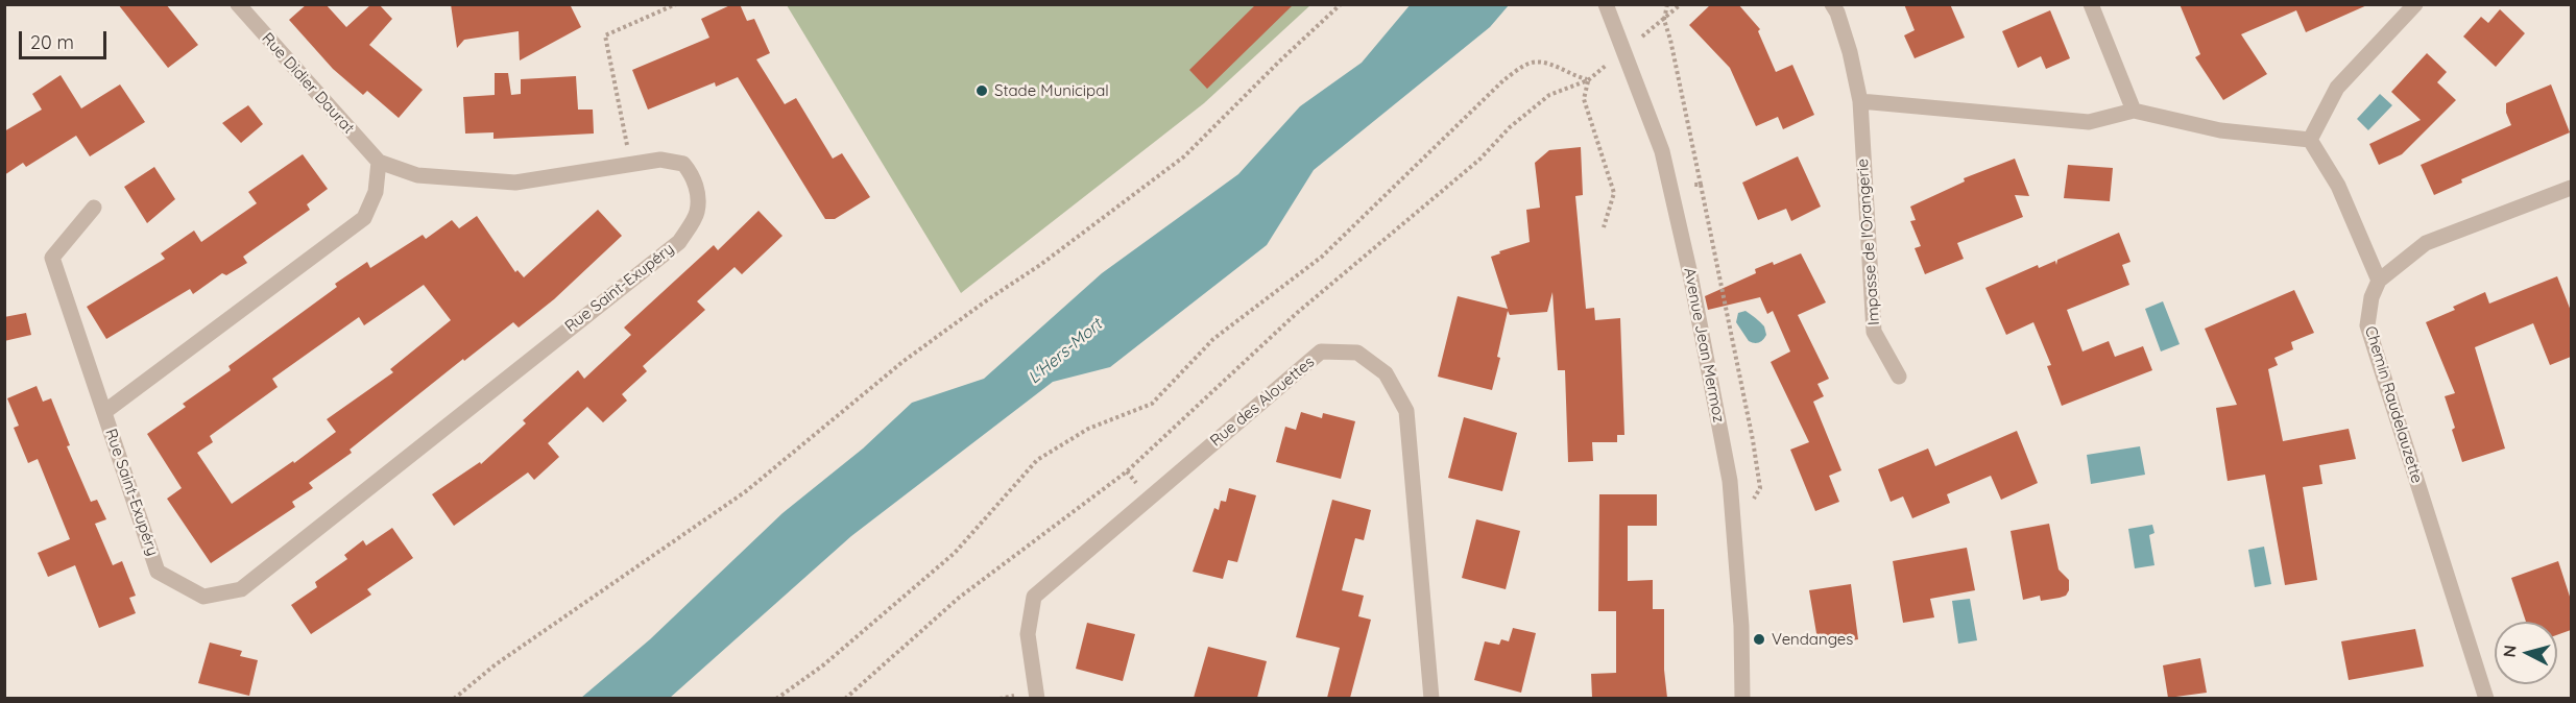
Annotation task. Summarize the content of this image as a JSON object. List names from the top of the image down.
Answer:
{
  "streets": {
    "street": [
      "Rue Didier Daurat",
      "Impasse de l'Orangerie",
      "Rue Saint-Exupéry",
      "Avenue Jean Mermoz",
      "Rue des Alouettes",
      "Chemin Raudelauzette"
    ]
  },
  "crossings": [
    ["Rue Didier Daurat", "Rue Saint-Exupéry"]
  ],
  "water": ["L'Hers-Mort"],
  "places": ["Stade Municipal", "Vendanges"],
  "scale_bar": "20 m",
  "north": "left"
}
